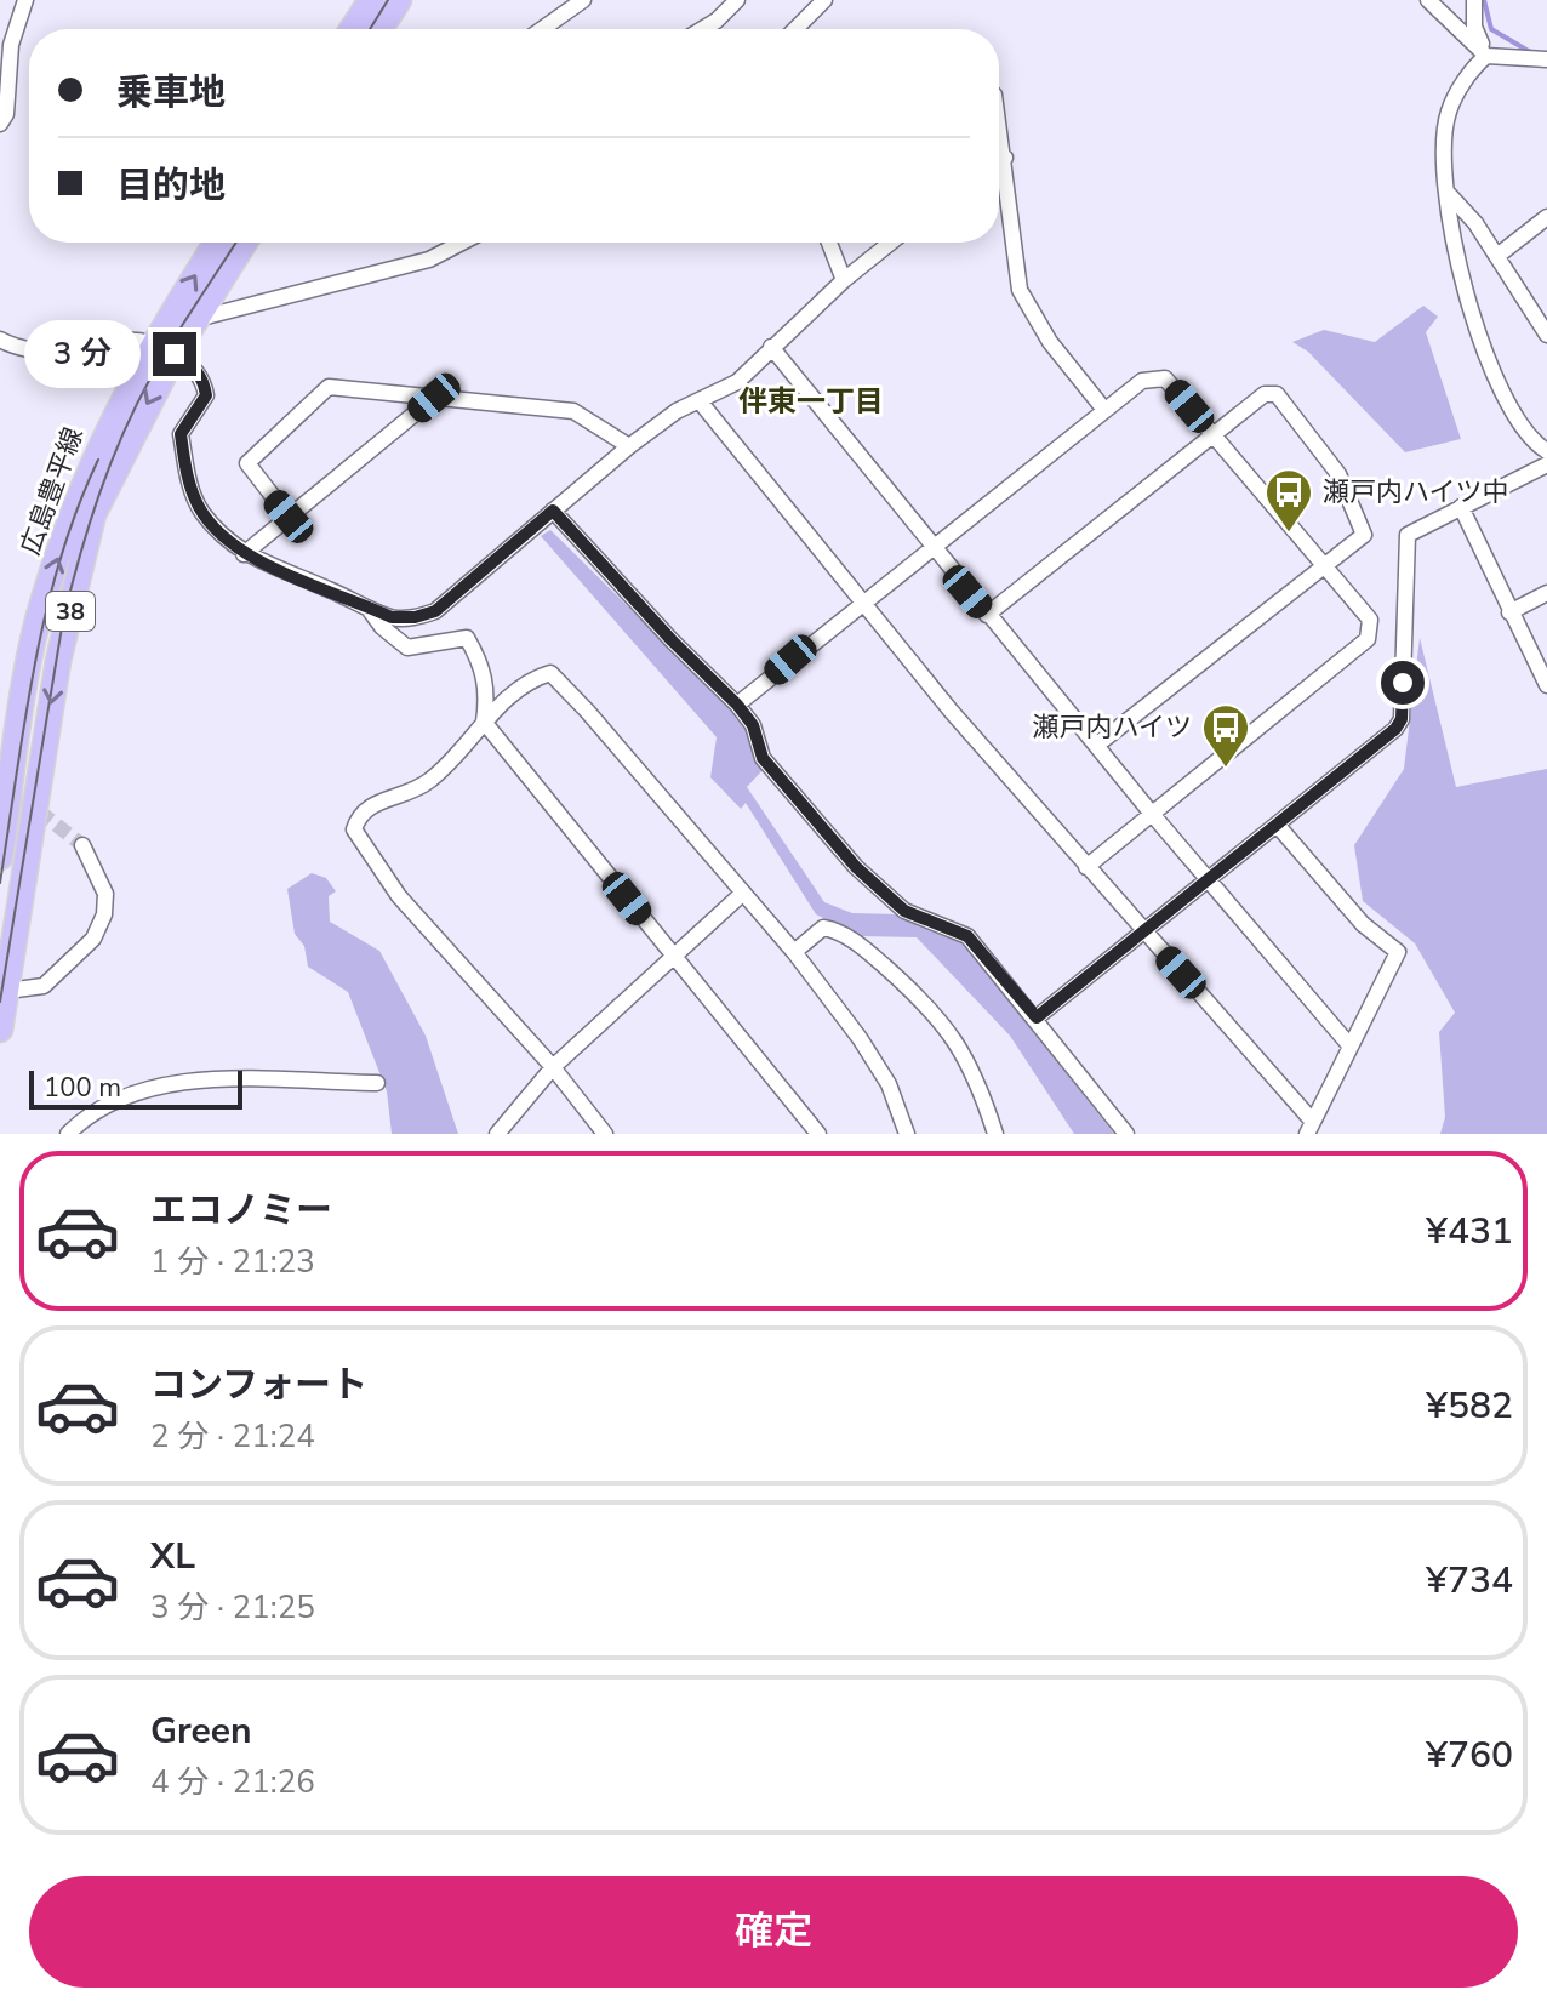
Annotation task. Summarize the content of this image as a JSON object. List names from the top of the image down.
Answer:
{
  "streets": {
    "main road": ["広島豊平線", "38"]
  },
  "districts": ["伴東一丁目"],
  "places": {
    "bus stop": ["瀬戸内ハイツ中", "瀬戸内ハイツ"]
  },
  "scale_bar": "100 m",
  "page": {
    "banner": ["乗車地", "目的地"],
    "bubble": "3 分",
    "scale": "100 m",
    "list": [
      {
        "name": "エコノミー",
        "note": "1 分 · 21:23",
        "value": "¥431"
      },
      {
        "name": "コンフォート",
        "note": "2 分 · 21:24",
        "value": "¥582"
      },
      {
        "name": "XL",
        "note": "3 分 · 21:25",
        "value": "¥734"
      },
      {
        "name": "Green",
        "note": "4 分 · 21:26",
        "value": "¥760"
      }
    ],
    "buttons": "確定"
  }
}
